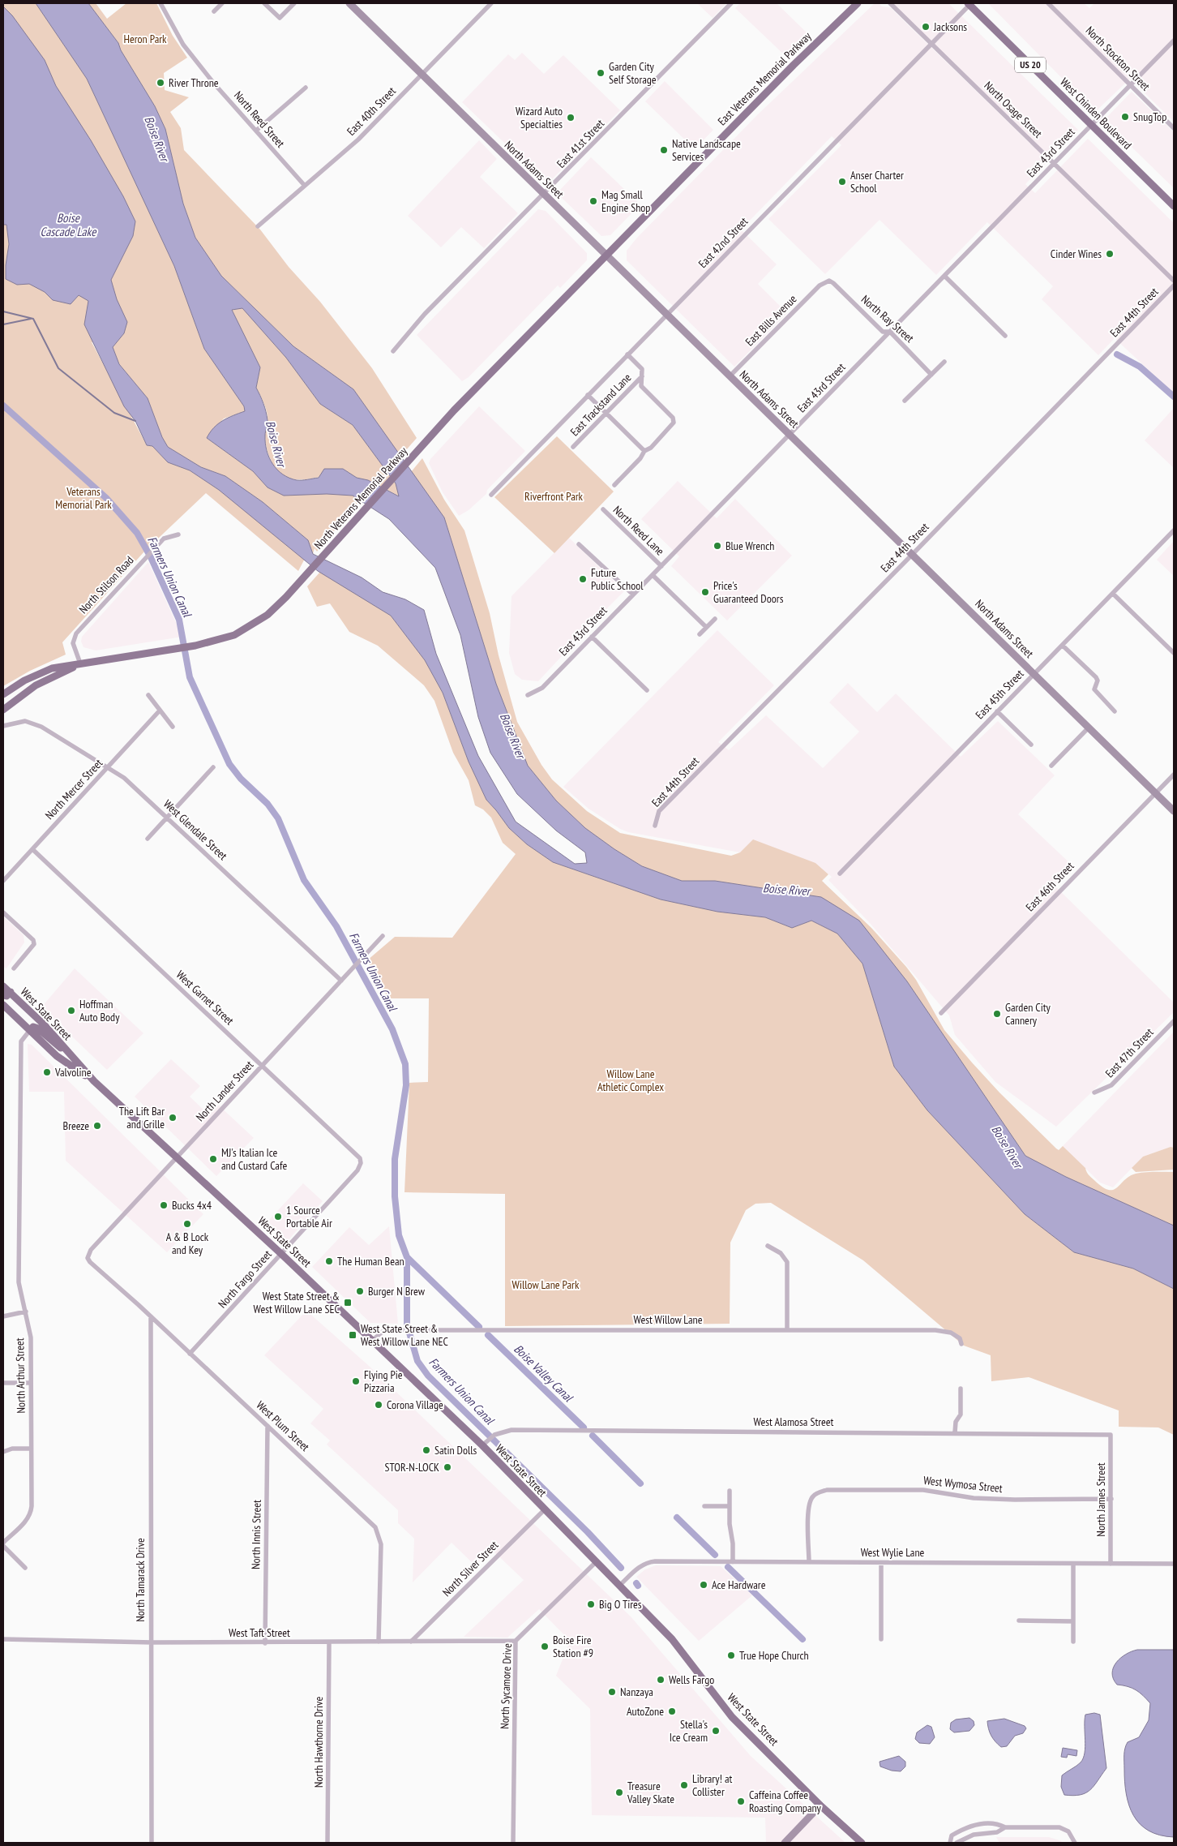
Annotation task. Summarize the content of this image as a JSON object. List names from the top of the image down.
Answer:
{
  "streets": {
    "main road": [
      "US 20",
      "East Veterans Memorial Parkway",
      "West Chinden Boulevard",
      "North Veterans Memorial Parkway",
      "West State Street"
    ],
    "street": [
      "North Stockton Street",
      "North Osage Street",
      "East 40th Street",
      "North Reed Street",
      "East 41st Street",
      "East 43rd Street",
      "North Adams Street",
      "East 42nd Street",
      "East 44th Street",
      "North Ray Street",
      "East Bills Avenue",
      "East Trackstand Lane",
      "North Reed Lane",
      "North Stilson Road",
      "East 45th Street",
      "North Mercer Street",
      "West Glendale Street",
      "East 46th Street",
      "West Garnet Street",
      "East 47th Street",
      "North Lander Street",
      "North Fargo Street",
      "West Willow Lane",
      "North Arthur Street",
      "West Alamosa Street",
      "West Plum Street",
      "West Wymosa Street",
      "North James Street",
      "North Innis Street",
      "West Wylie Lane",
      "North Silver Street",
      "North Tamarack Drive",
      "West Taft Street",
      "North Sycamore Drive",
      "North Hawthorne Drive"
    ]
  },
  "crossings": [
    ["North Stockton Street", "East 43rd Street"],
    ["East Veterans Memorial Parkway", "North Adams Street"],
    ["East Veterans Memorial Parkway", "North Veterans Memorial Parkway"],
    ["North Osage Street", "East 43rd Street"],
    ["North Osage Street", "East 42nd Street"],
    ["East 40th Street", "North Reed Street"],
    ["East 40th Street", "North Adams Street"],
    ["West Chinden Boulevard", "East 43rd Street"],
    ["West Chinden Boulevard", "East 42nd Street"],
    ["East 41st Street", "North Adams Street"],
    ["East 43rd Street", "North Adams Street"],
    ["East 43rd Street", "North Ray Street"],
    ["East 43rd Street", "North Reed Lane"],
    ["North Adams Street", "East 42nd Street"],
    ["North Adams Street", "East 44th Street"],
    ["North Adams Street", "East Bills Avenue"],
    ["North Adams Street", "North Veterans Memorial Parkway"],
    ["North Adams Street", "East 45th Street"],
    ["North Adams Street", "East 46th Street"],
    ["North Ray Street", "East Bills Avenue"],
    ["North Veterans Memorial Parkway", "North Stilson Road"],
    ["North Mercer Street", "West Glendale Street"],
    ["North Mercer Street", "West Garnet Street"],
    ["West Glendale Street", "North Lander Street"],
    ["West Garnet Street", "North Lander Street"],
    ["West Garnet Street", "North Fargo Street"],
    ["West State Street", "North Lander Street"],
    ["West State Street", "North Fargo Street"],
    ["West State Street", "West Willow Lane"],
    ["West State Street", "North Arthur Street"],
    ["West State Street", "West Alamosa Street"],
    ["West State Street", "West Wylie Lane"],
    ["West State Street", "North Silver Street"],
    ["West State Street", "North Sycamore Drive"],
    ["North Lander Street", "West Plum Street"],
    ["North Fargo Street", "West Plum Street"],
    ["West Alamosa Street", "North James Street"],
    ["West Plum Street", "North Innis Street"],
    ["West Plum Street", "North Tamarack Drive"],
    ["West Plum Street", "West Taft Street"],
    ["West Wymosa Street", "North James Street"],
    ["West Wymosa Street", "West Wylie Lane"],
    ["North James Street", "West Wylie Lane"],
    ["North Innis Street", "West Taft Street"],
    ["North Silver Street", "West Taft Street"],
    ["North Tamarack Drive", "West Taft Street"],
    ["West Taft Street", "North Sycamore Drive"],
    ["West Taft Street", "North Hawthorne Drive"]
  ],
  "water": [
    "Boise River",
    "Boise Cascade Lake",
    "Farmers Union Canal",
    "Boise Valley Canal"
  ],
  "parks": [
    "Heron Park",
    "Veterans Memorial Park",
    "Riverfront Park",
    "Willow Lane Athletic Complex",
    "Willow Lane Park"
  ],
  "places": {
    "other": [
      "Jacksons",
      "Garden City Self Storage",
      "River Throne",
      "SnugTop",
      "Wizard Auto Specialties",
      "Native Landscape Services",
      "Anser Charter School",
      "Mag Small Engine Shop",
      "Cinder Wines",
      "Blue Wrench",
      "Future Public School",
      "Price's Guaranteed Doors",
      "Hoffman Auto Body",
      "Garden City Cannery",
      "Valvoline",
      "The Lift Bar and Grille",
      "Breeze",
      "MJ's Italian Ice and Custard Cafe",
      "Bucks 4x4",
      "1 Source Portable Air",
      "A & B Lock and Key",
      "The Human Bean",
      "Burger N Brew",
      "Flying Pie Pizzaria",
      "Corona Village",
      "Satin Dolls",
      "STOR-N-LOCK",
      "Ace Hardware",
      "Big O Tires",
      "Boise Fire Station #9",
      "True Hope Church",
      "Wells Fargo",
      "Nanzaya",
      "AutoZone",
      "Stella's Ice Cream",
      "Library! at Collister",
      "Treasure Valley Skate",
      "Caffeina Coffee Roasting Company"
    ],
    "transit": ["West State Street & West Willow Lane SEC", "West State Street & West Willow Lane NEC"]
  }
}
